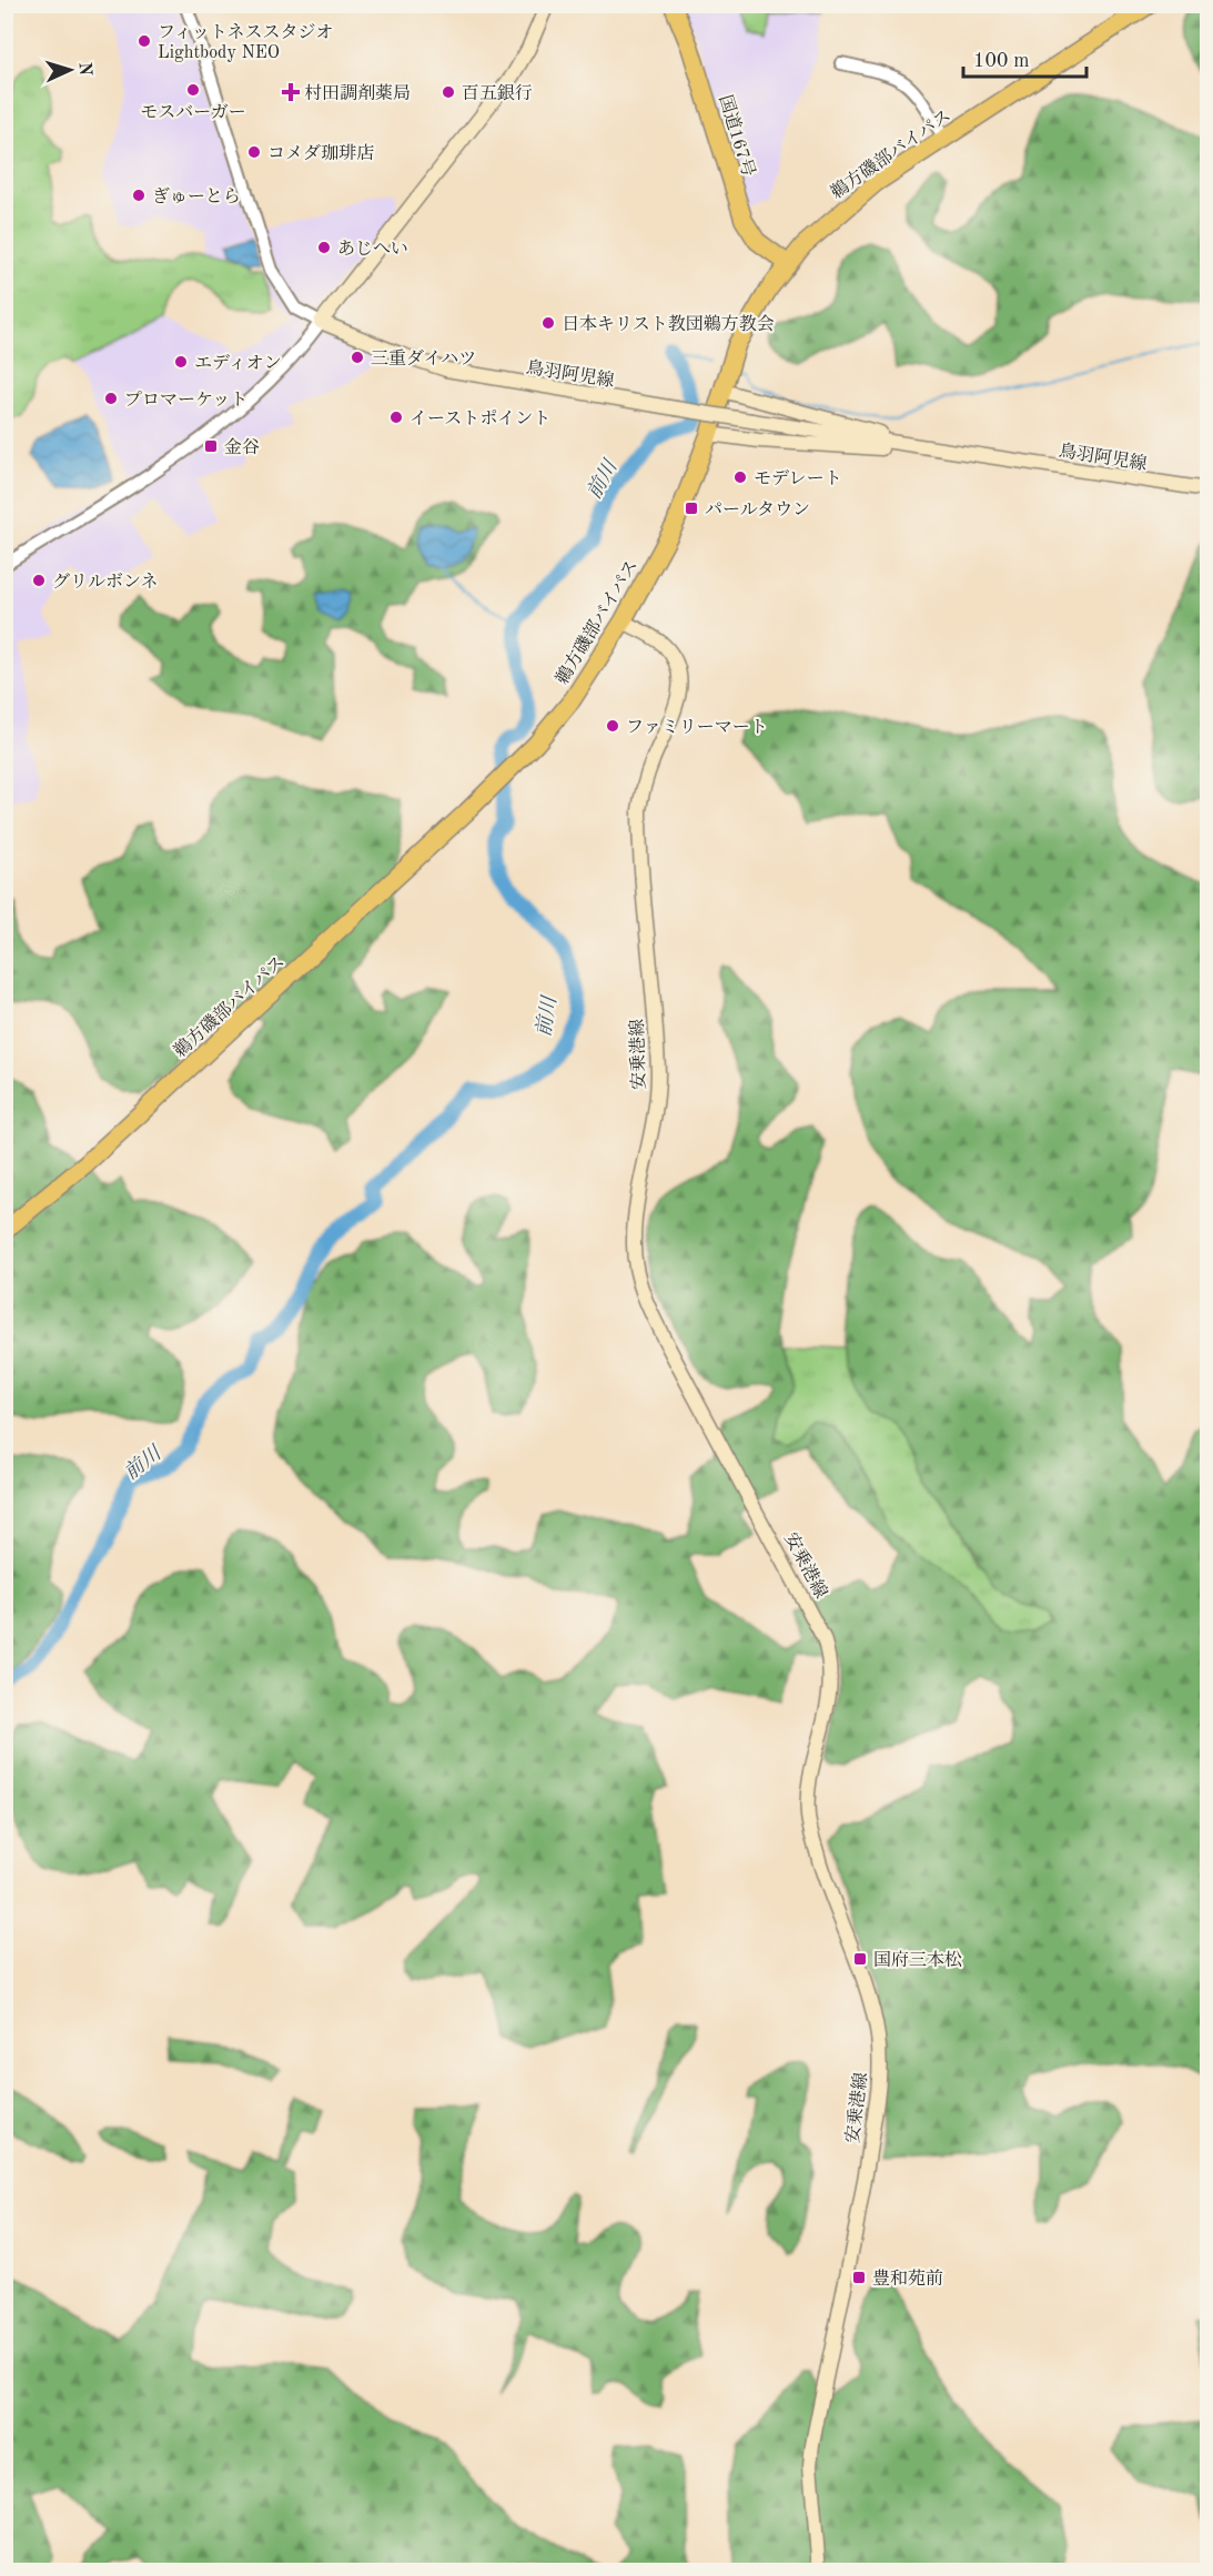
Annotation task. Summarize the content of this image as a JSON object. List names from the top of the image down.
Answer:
{
  "streets": {
    "highway": ["国道167号", "鵜方磯部バイパス"],
    "main road": ["鳥羽阿児線", "安乗港線"]
  },
  "crossings": [
    ["国道167号", "鵜方磯部バイパス"],
    ["鵜方磯部バイパス", "安乗港線"]
  ],
  "water": ["前川"],
  "places": {
    "other": [
      "フィットネススタジオ Lightbody NEO",
      "モスバーガー",
      "百五銀行",
      "コメダ珈琲店",
      "ぎゅーとら",
      "あじへい",
      "日本キリスト教団鵜方教会",
      "三重ダイハツ",
      "エディオン",
      "プロマーケット",
      "イーストポイント",
      "モデレート",
      "グリルボンネ",
      "ファミリーマート"
    ],
    "health": ["村田調剤薬局"],
    "transit": [
      "金谷",
      "パールタウン",
      "国府三本松",
      "豊和苑前"
    ]
  },
  "scale_bar": "100 m",
  "north": "right"
}
